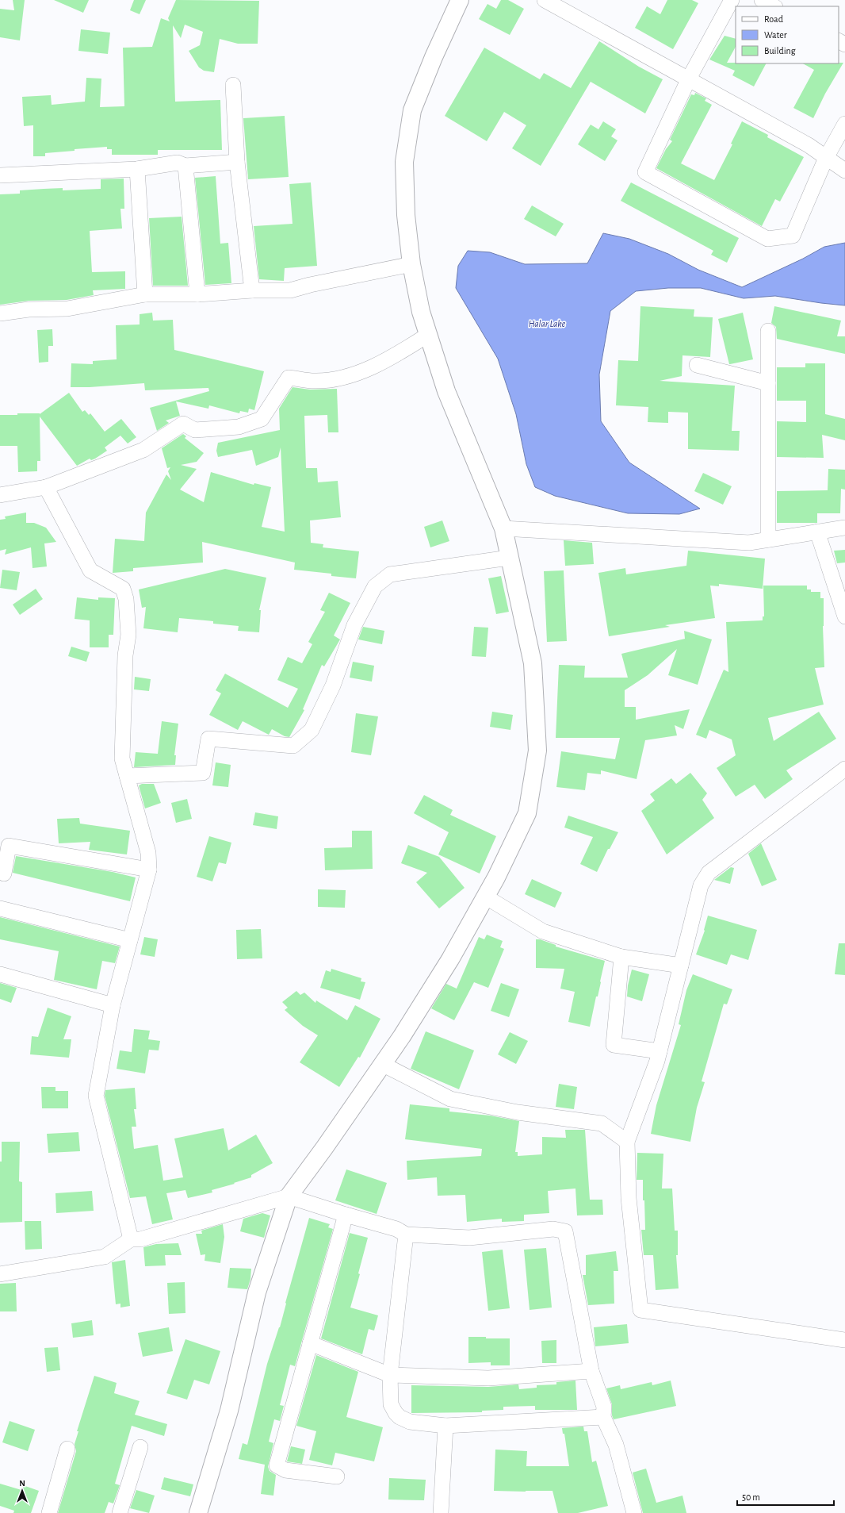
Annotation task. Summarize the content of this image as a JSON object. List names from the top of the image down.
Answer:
{
  "water": ["Halar Lake"],
  "legend": ["Road", "Water", "Building"],
  "scale_bar": "50 m",
  "north": "top"
}
